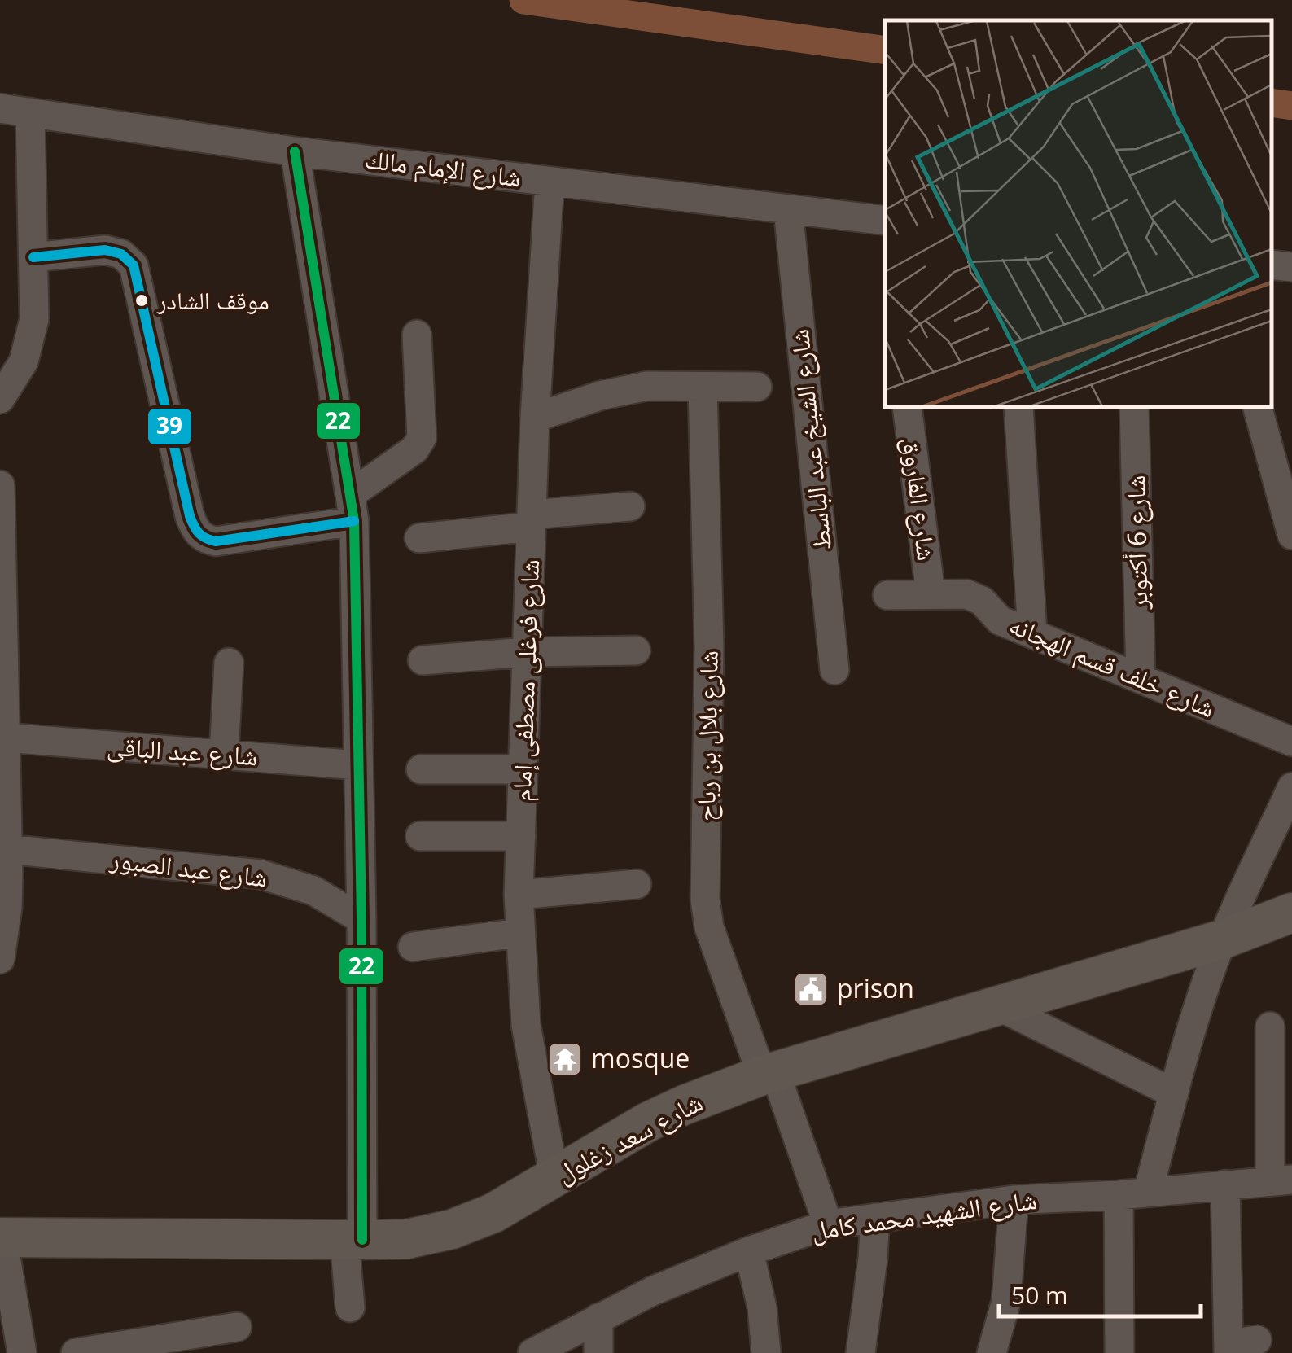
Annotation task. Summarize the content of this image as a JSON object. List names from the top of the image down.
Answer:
{
  "streets": {
    "street": [
      "شارع الإمام مالك",
      "شارع الشيخ عبد الباسط",
      "شارع الفاروق",
      "شارع 6 أكتوبر",
      "شارع خلف قسم الهجانه",
      "شارع فرغلى مصطفى إمام",
      "شارع بلال بن رباح",
      "شارع عبد الباقى",
      "شارع عبد الصبور",
      "شارع سعد زغلول",
      "شارع الشهيد محمد كامل"
    ]
  },
  "crossings": [
    ["شارع الإمام مالك", "شارع الشيخ عبد الباسط"],
    ["شارع الإمام مالك", "شارع فرغلى مصطفى إمام"],
    ["شارع الفاروق", "شارع خلف قسم الهجانه"],
    ["شارع 6 أكتوبر", "شارع خلف قسم الهجانه"],
    ["شارع فرغلى مصطفى إمام", "شارع سعد زغلول"],
    ["شارع بلال بن رباح", "شارع سعد زغلول"],
    ["شارع بلال بن رباح", "شارع الشهيد محمد كامل"]
  ],
  "places": {
    "other": ["موقف الشادر"],
    "public building": ["prison"],
    "temple": ["mosque"]
  },
  "lines": ["transit line 22", "transit line 39"],
  "scale_bar": "50 m"
}
